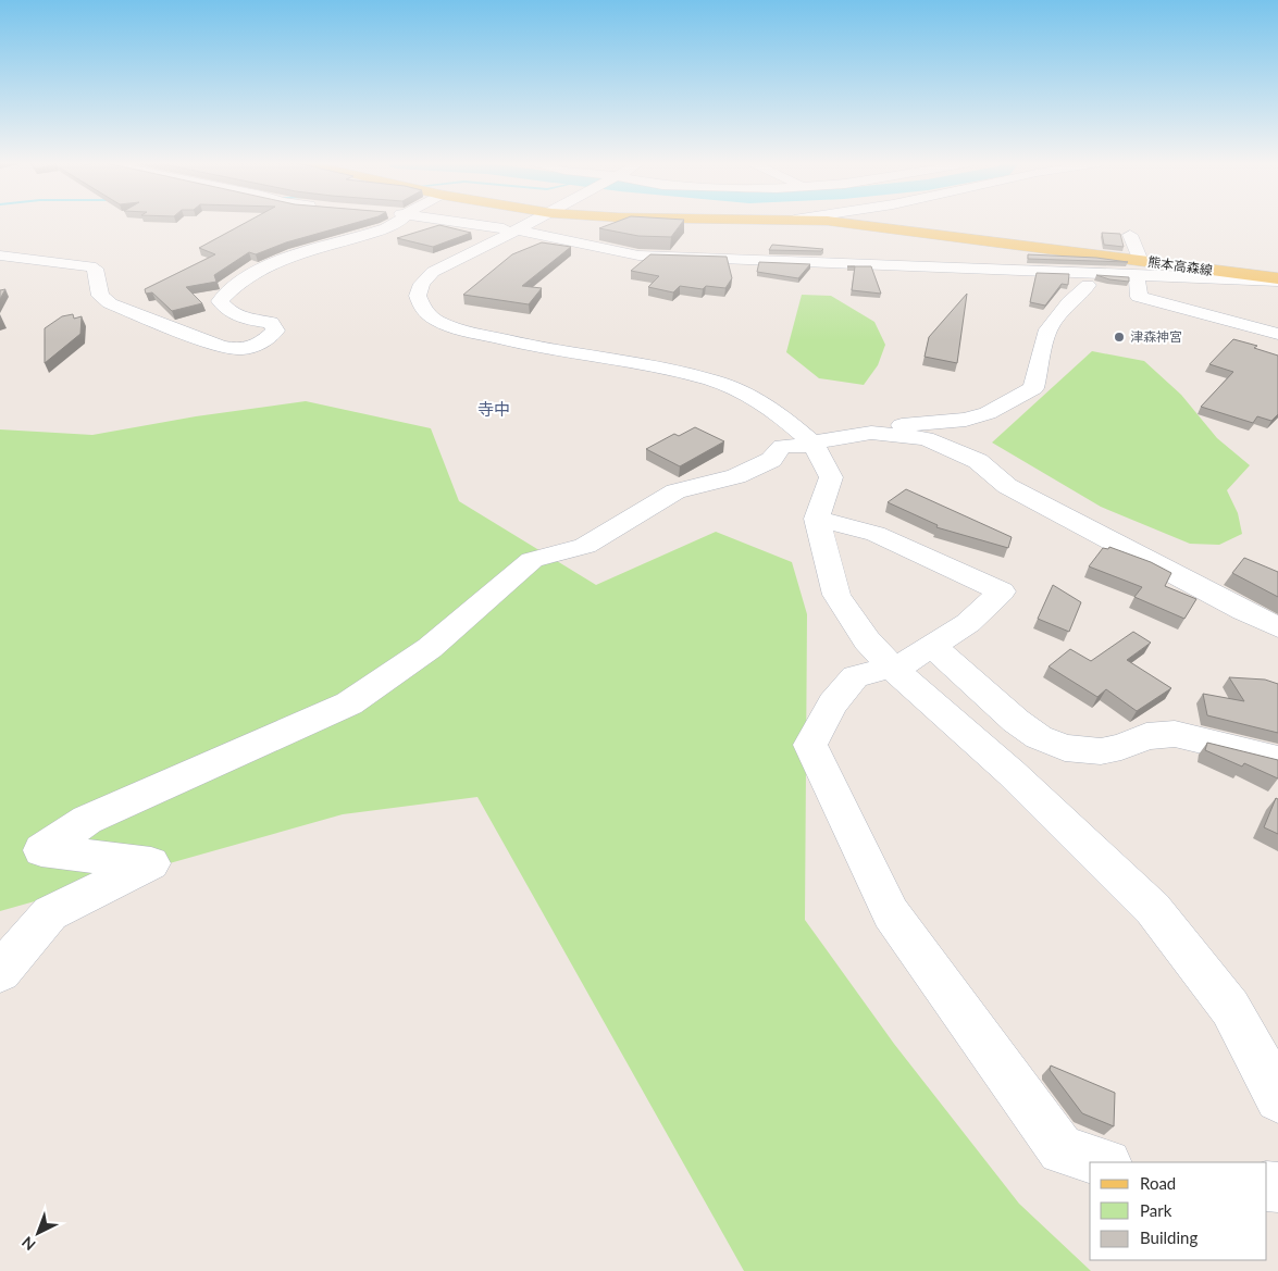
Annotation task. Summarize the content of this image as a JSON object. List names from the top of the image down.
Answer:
{
  "streets": {
    "main road": ["熊本高森線"]
  },
  "districts": ["寺中"],
  "places": ["津森神宮"],
  "legend": ["Road", "Park", "Building"],
  "north": "bottom left"
}
